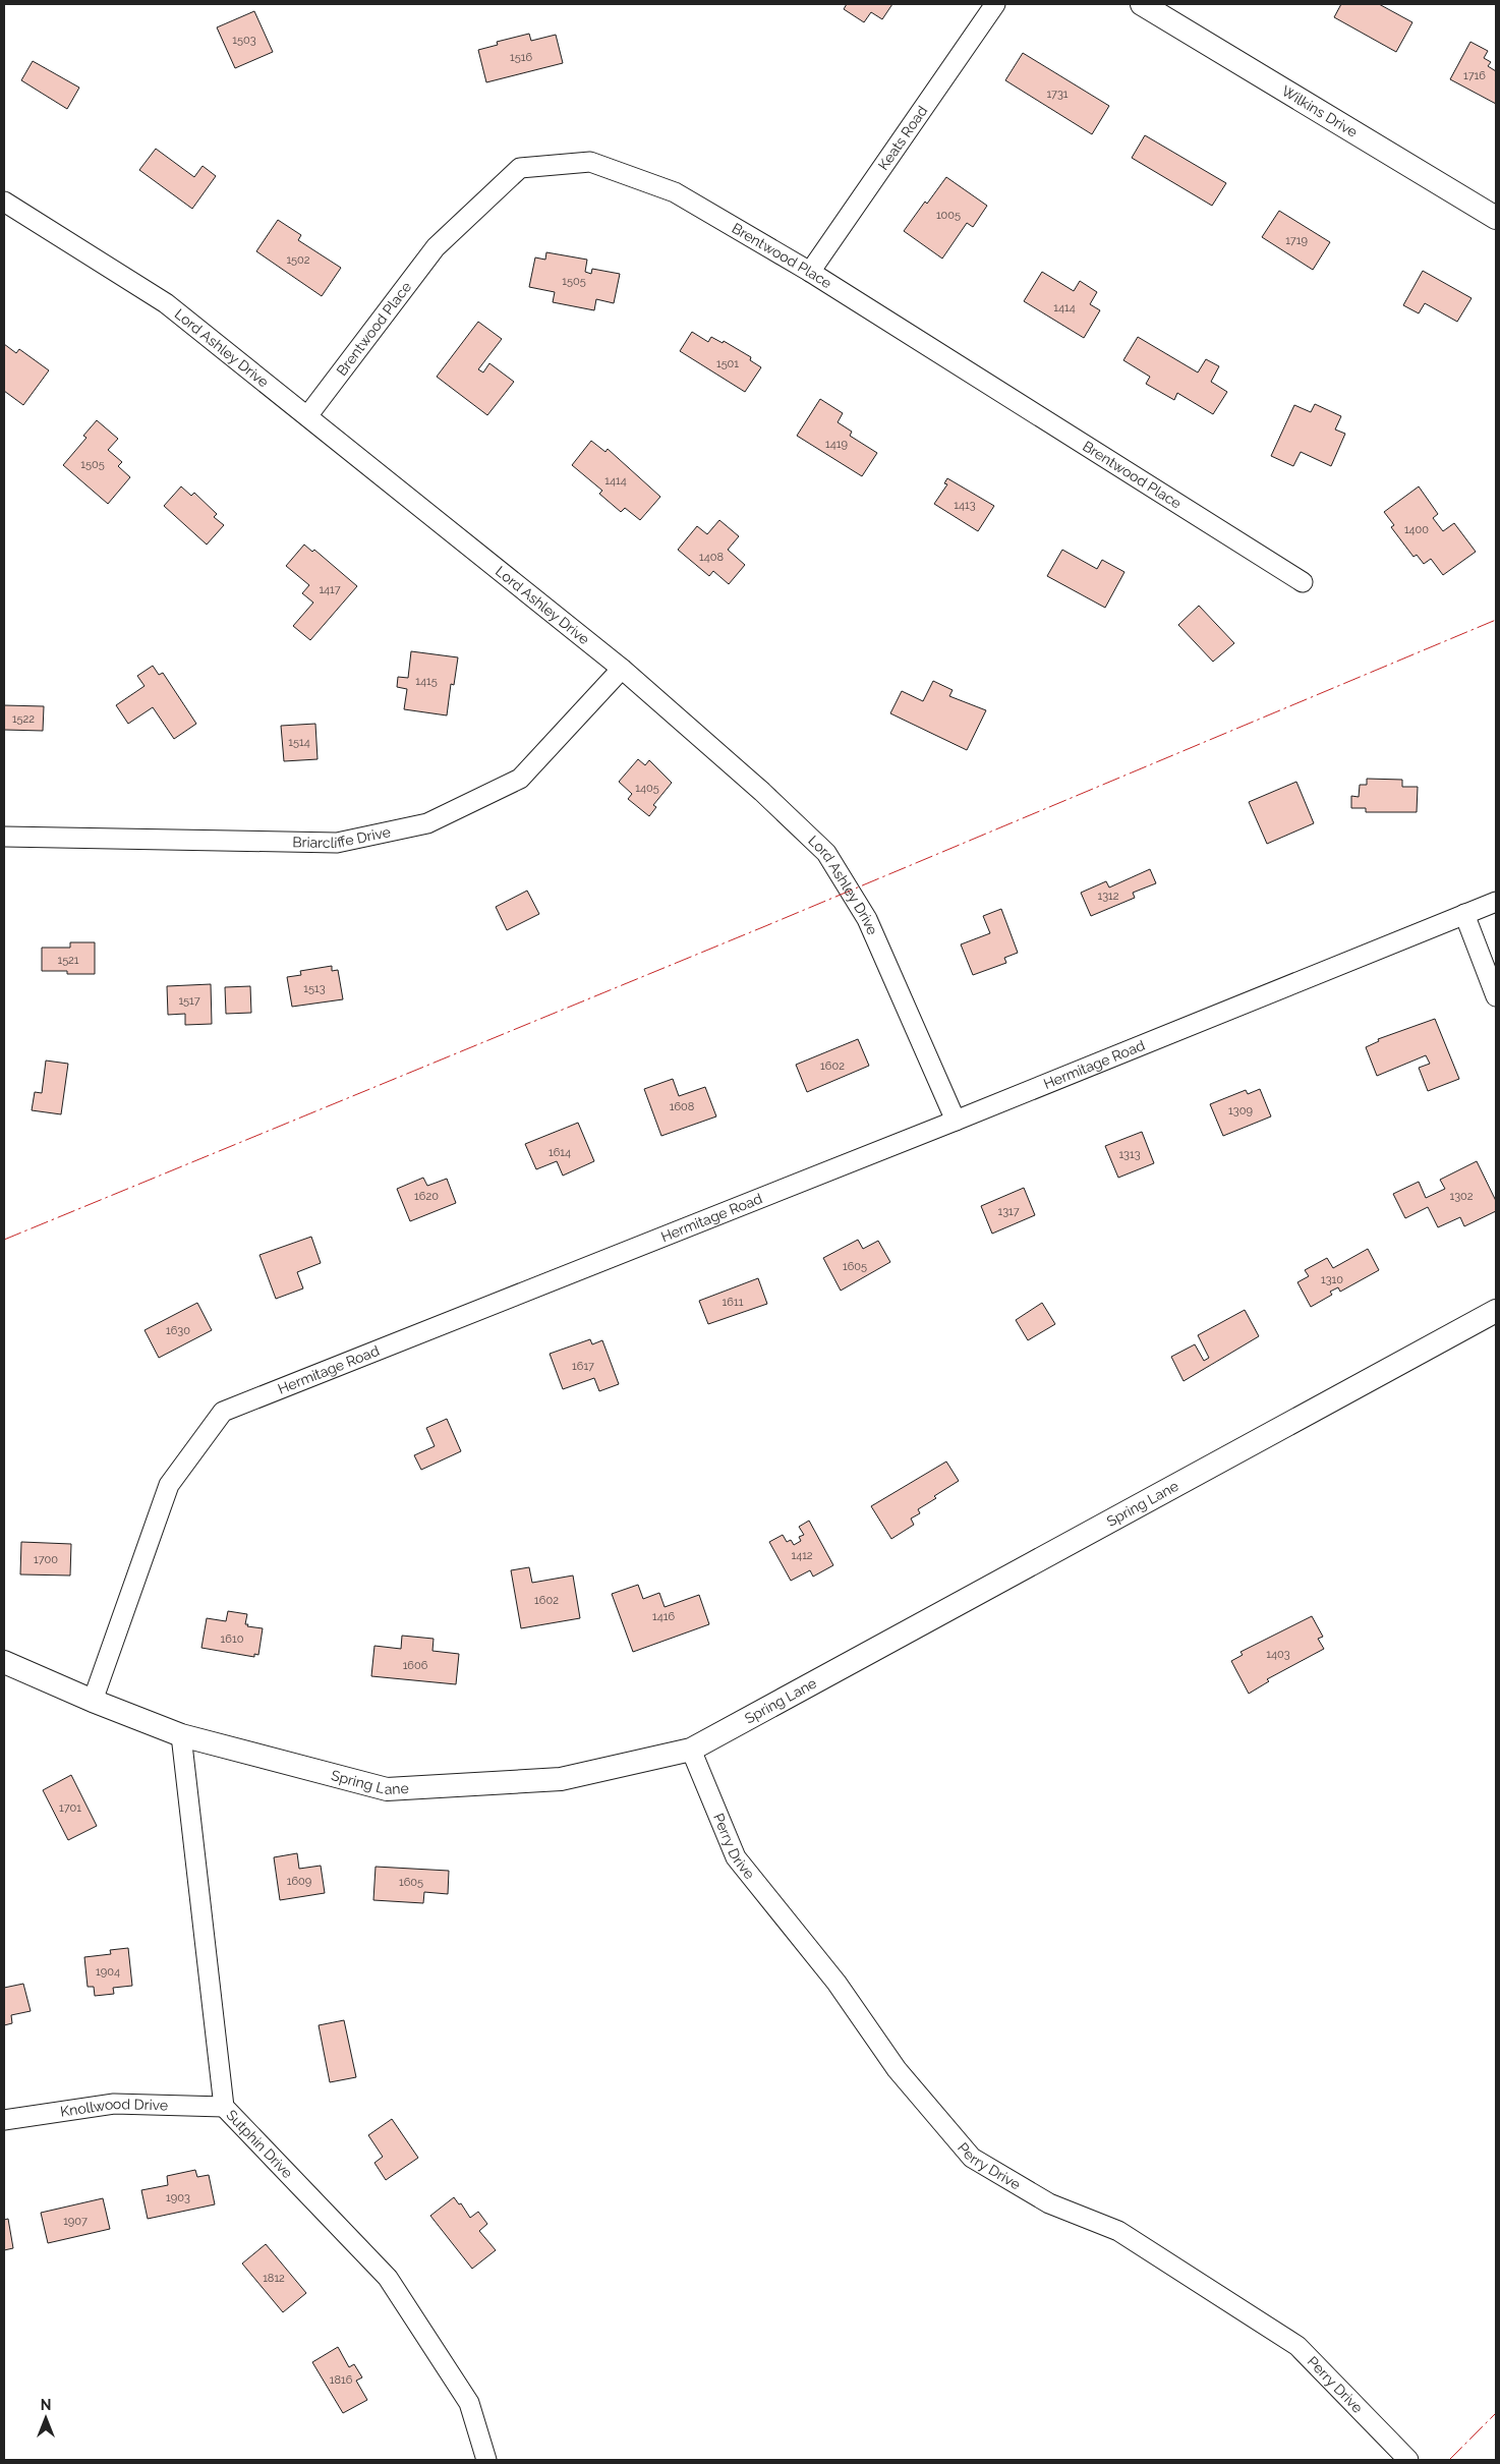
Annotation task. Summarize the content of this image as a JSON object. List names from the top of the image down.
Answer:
{
  "streets": {
    "street": [
      "Wilkins Drive",
      "Keats Road",
      "Brentwood Place",
      "Lord Ashley Drive",
      "Briarcliffe Drive",
      "Hermitage Road",
      "Spring Lane",
      "Perry Drive",
      "Knollwood Drive",
      "Sutphin Drive"
    ]
  },
  "crossings": [
    ["Keats Road", "Brentwood Place"],
    ["Brentwood Place", "Lord Ashley Drive"],
    ["Lord Ashley Drive", "Briarcliffe Drive"],
    ["Lord Ashley Drive", "Hermitage Road"],
    ["Hermitage Road", "Spring Lane"],
    ["Spring Lane", "Perry Drive"],
    ["Spring Lane", "Sutphin Drive"],
    ["Knollwood Drive", "Sutphin Drive"]
  ],
  "house_numbers": [
    "1503",
    "1516",
    "1716",
    "1731",
    "1005",
    "1719",
    "1502",
    "1505",
    "1414",
    "1501",
    "1419",
    "1505",
    "1414",
    "1413",
    "1400",
    "1408",
    "1417",
    "1415",
    "1522",
    "1514",
    "1405",
    "1312",
    "1521",
    "1513",
    "1517",
    "1602",
    "1608",
    "1309",
    "1614",
    "1313",
    "1620",
    "1302",
    "1317",
    "1605",
    "1310",
    "1611",
    "1630",
    "1617",
    "1412",
    "1700",
    "1602",
    "1416",
    "1610",
    "1403",
    "1606",
    "1701",
    "1609",
    "1605",
    "1904",
    "1903",
    "1907",
    "1812",
    "1816"
  ],
  "north": "top"
}
